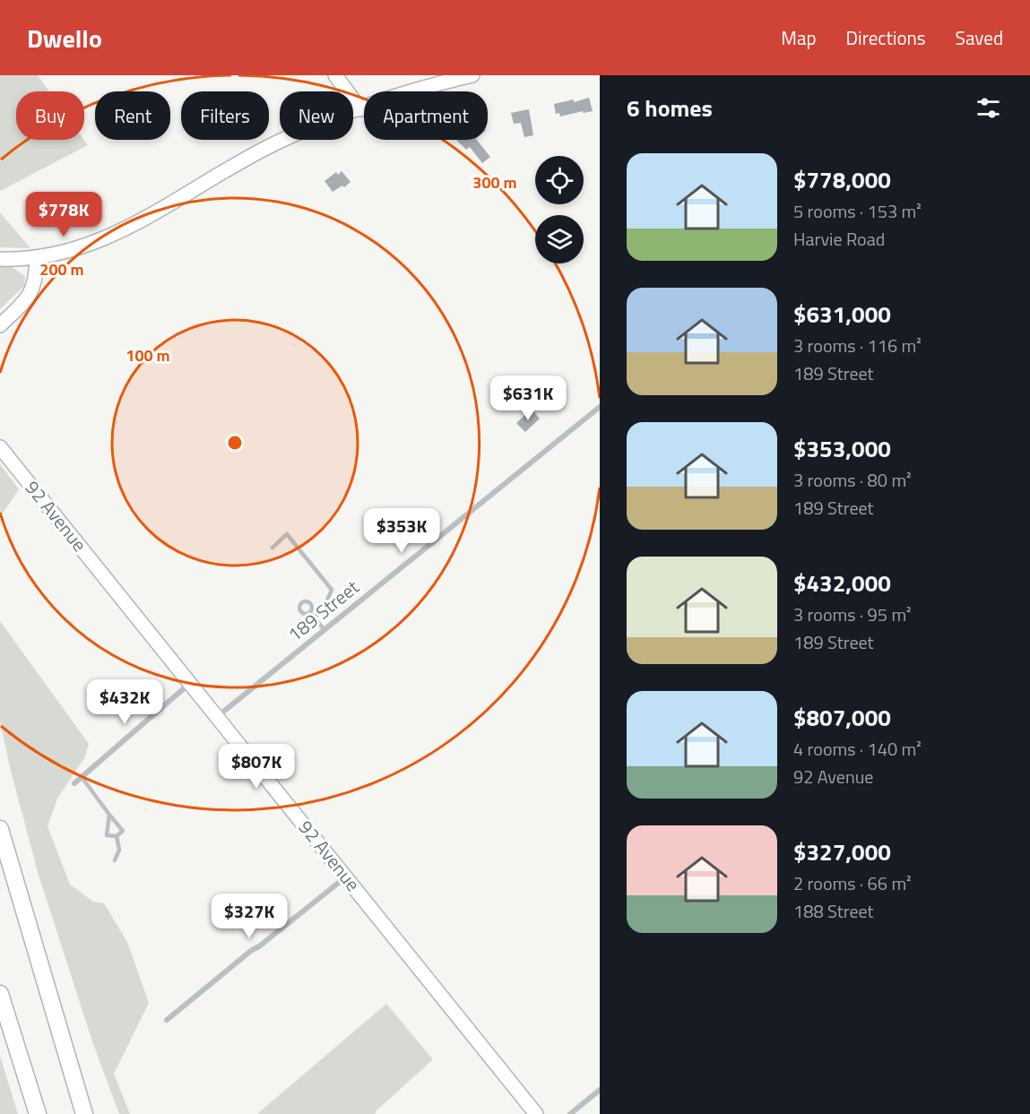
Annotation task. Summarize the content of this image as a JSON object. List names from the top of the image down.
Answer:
{
  "streets": {
    "street": ["92 Avenue", "189 Street"]
  },
  "crossings": [
    ["92 Avenue", "189 Street"]
  ],
  "page": {
    "header": "Dwello",
    "nav": ["Map", "Directions", "Saved"],
    "heading": "6 homes",
    "chip": [
      "Buy",
      "Rent",
      "Filters",
      "New",
      "Apartment"
    ],
    "list": [
      {
        "name": "$778,000",
        "note": "5 rooms · 153 m² · Harvie Road"
      },
      {
        "name": "$631,000",
        "note": "3 rooms · 116 m² · 189 Street"
      },
      {
        "name": "$353,000",
        "note": "3 rooms · 80 m² · 189 Street"
      },
      {
        "name": "$432,000",
        "note": "3 rooms · 95 m² · 189 Street"
      },
      {
        "name": "$807,000",
        "note": "4 rooms · 140 m² · 92 Avenue"
      },
      {
        "name": "$327,000",
        "note": "2 rooms · 66 m² · 188 Street"
      }
    ],
    "price": [
      "$778K",
      "$631K",
      "$353K",
      "$432K",
      "$807K",
      "$327K"
    ]
  },
  "rings": ["300 m", "200 m", "100 m"]
}
